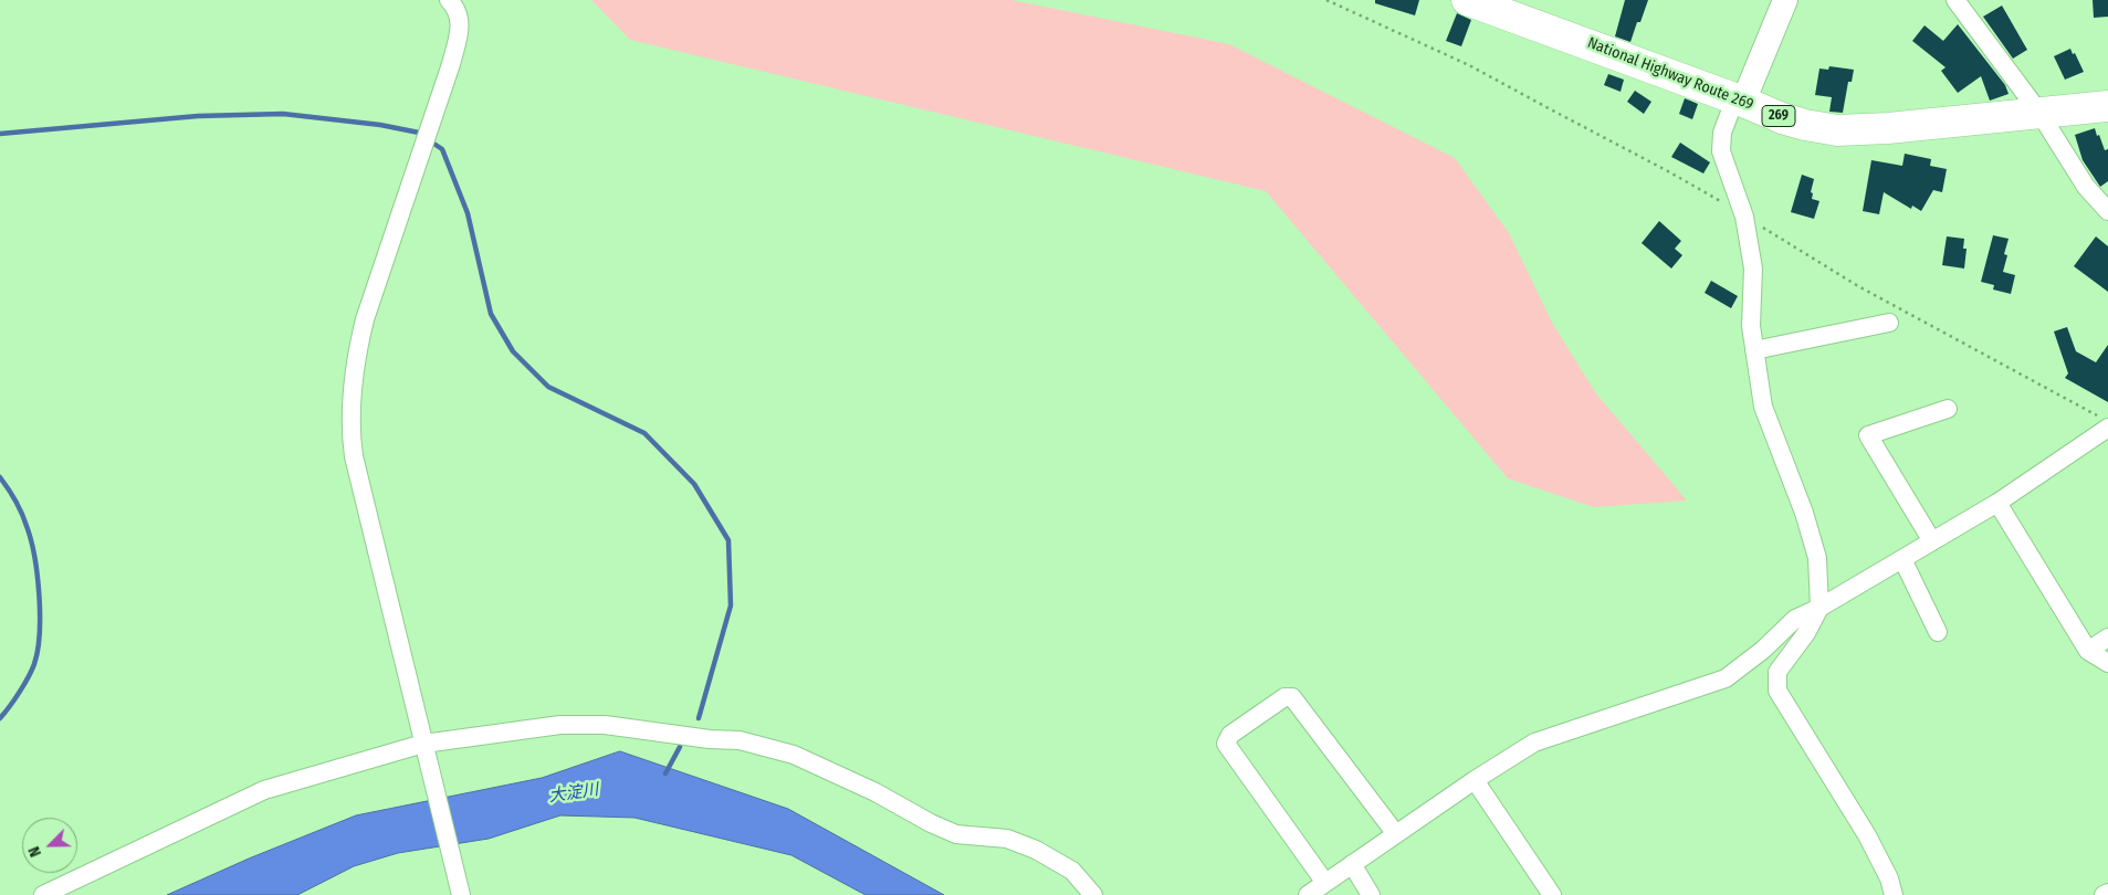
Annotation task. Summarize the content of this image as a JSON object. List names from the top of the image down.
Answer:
{
  "streets": {
    "highway": ["National Highway Route 269", "269"]
  },
  "water": ["大淀川"],
  "north": "bottom left"
}
